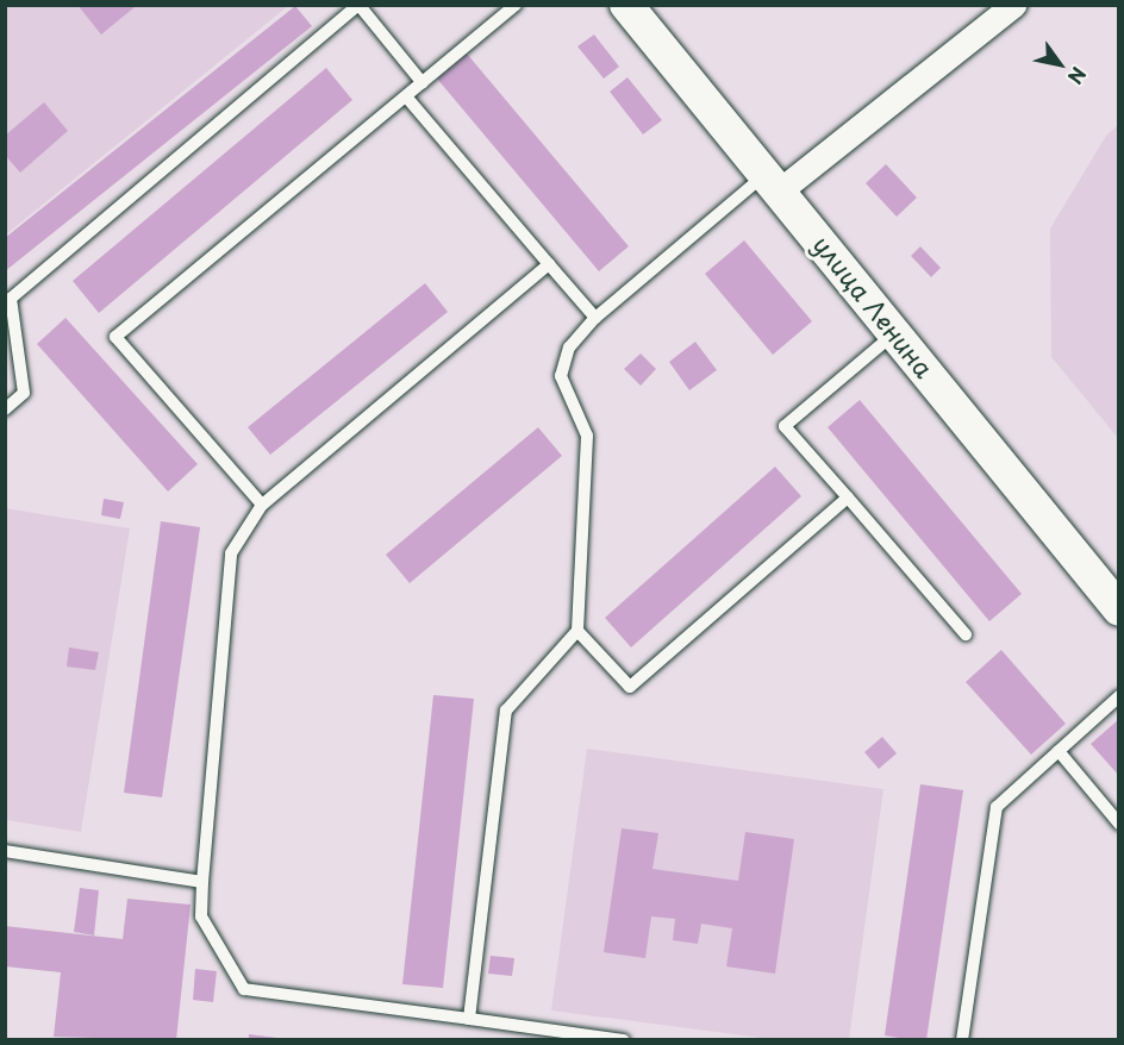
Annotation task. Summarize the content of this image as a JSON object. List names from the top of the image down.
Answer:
{
  "streets": {
    "street": ["улица Ленина"]
  },
  "north": "bottom right"
}
